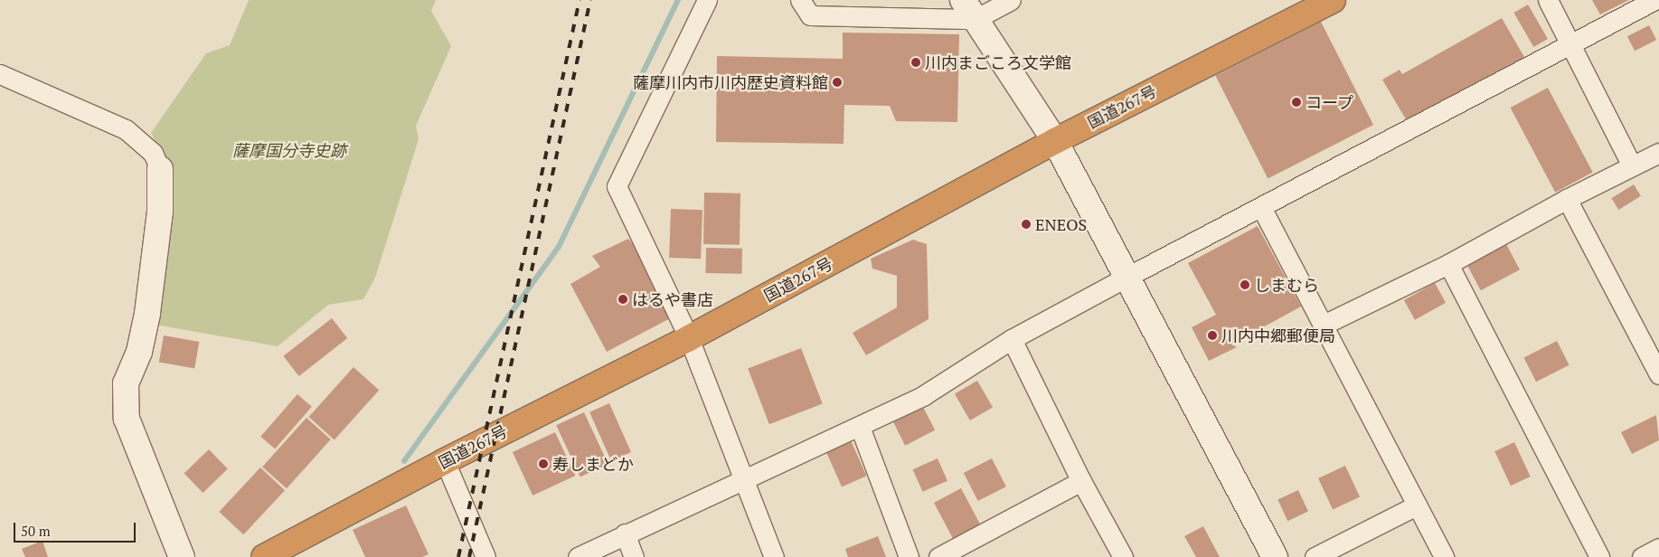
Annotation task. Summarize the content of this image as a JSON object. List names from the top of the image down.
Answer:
{
  "streets": {
    "highway": ["国道267号"]
  },
  "parks": ["薩摩国分寺史跡"],
  "places": [
    "川内まごころ文学館",
    "薩摩川内市川内歴史資料館",
    "コープ",
    "ENEOS",
    "しまむら",
    "はるや書店",
    "川内中郷郵便局",
    "寿しまどか"
  ],
  "scale_bar": "50 m"
}
